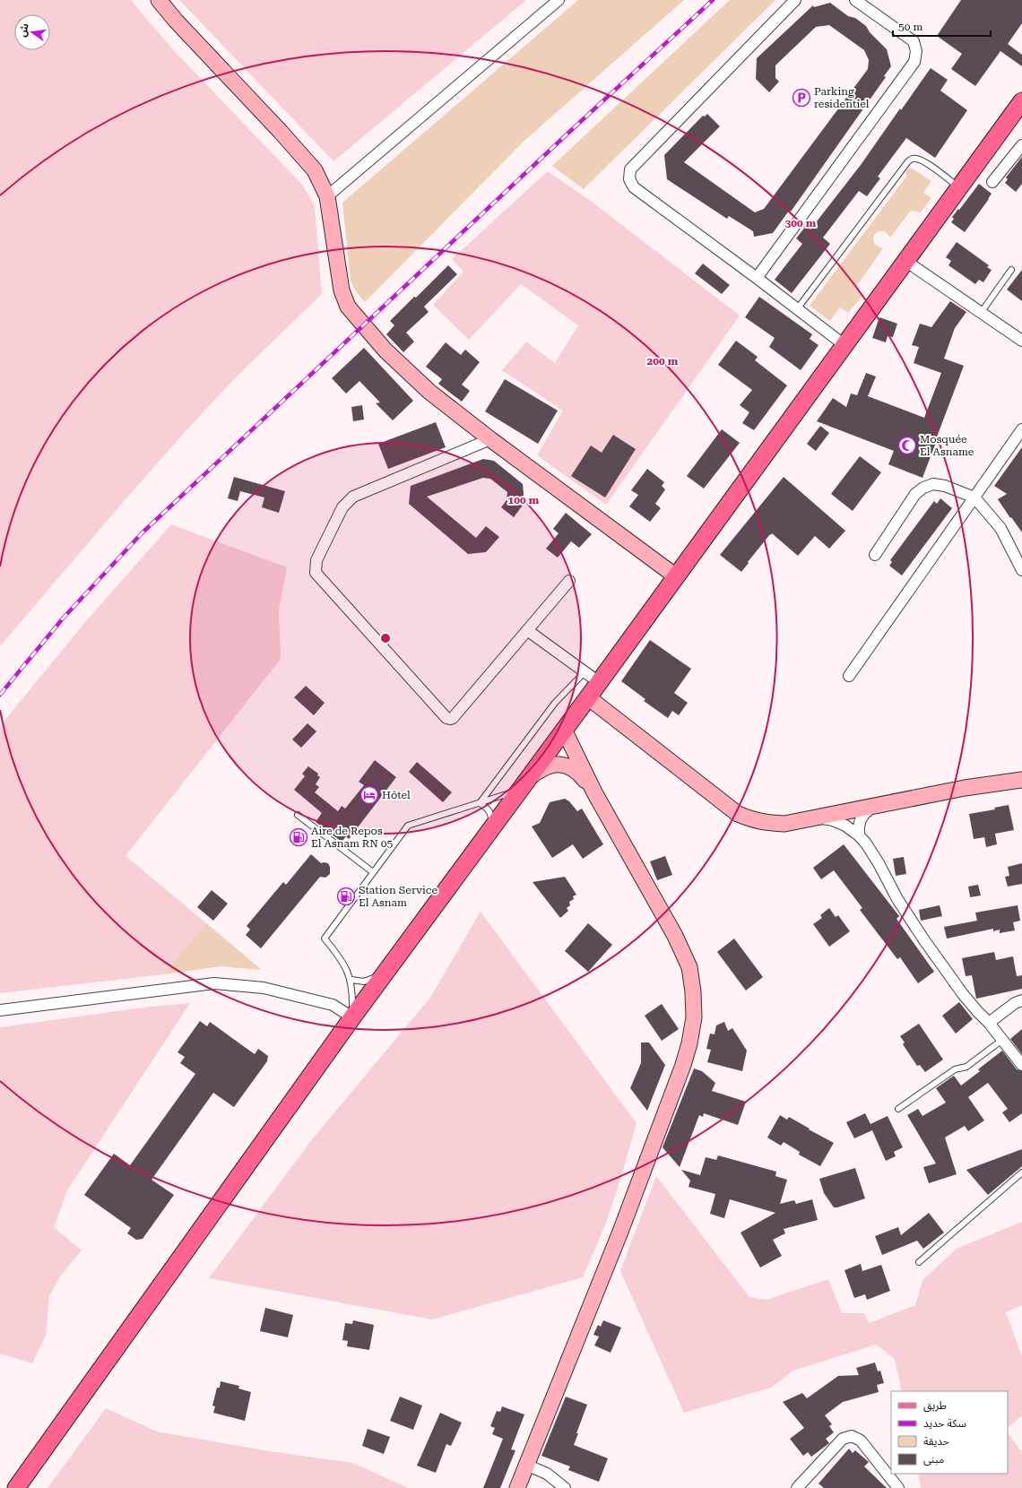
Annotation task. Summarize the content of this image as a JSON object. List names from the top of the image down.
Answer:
{
  "places": {
    "parking": ["Parking residentiel"],
    "mosque": ["Mosquée El Asname"],
    "hotel": ["Hôtel"],
    "fuel station": ["Aire de Repos El Asnam RN 05", "Station Service El Asnam"]
  },
  "legend": [
    "طريق",
    "سكة حديد",
    "حديقة",
    "مبنى"
  ],
  "scale_bar": "50 m",
  "north": "left",
  "rings": ["300 m", "200 m", "100 m"]
}
